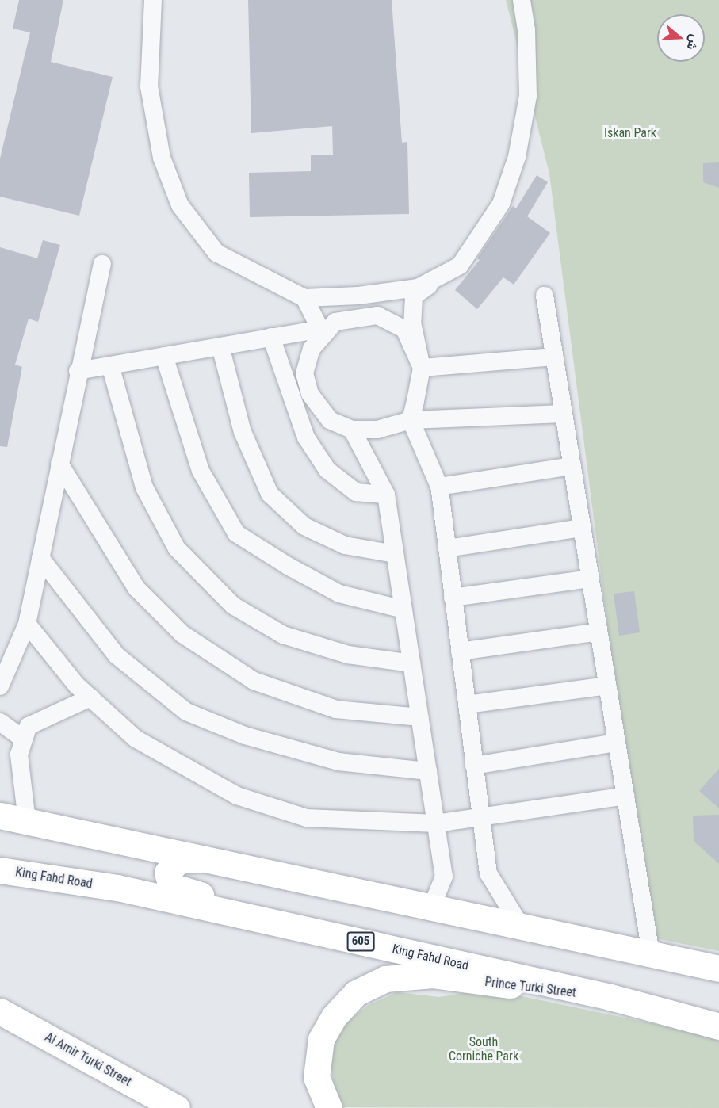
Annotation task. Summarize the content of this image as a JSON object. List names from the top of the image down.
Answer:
{
  "streets": {
    "main road": [
      "King Fahd Road",
      "605",
      "Prince Turki Street",
      "Al Amir Turki Street"
    ]
  },
  "crossings": [
    ["King Fahd Road", "Prince Turki Street"]
  ],
  "parks": ["Iskan Park", "South Corniche Park"],
  "north": "right"
}
